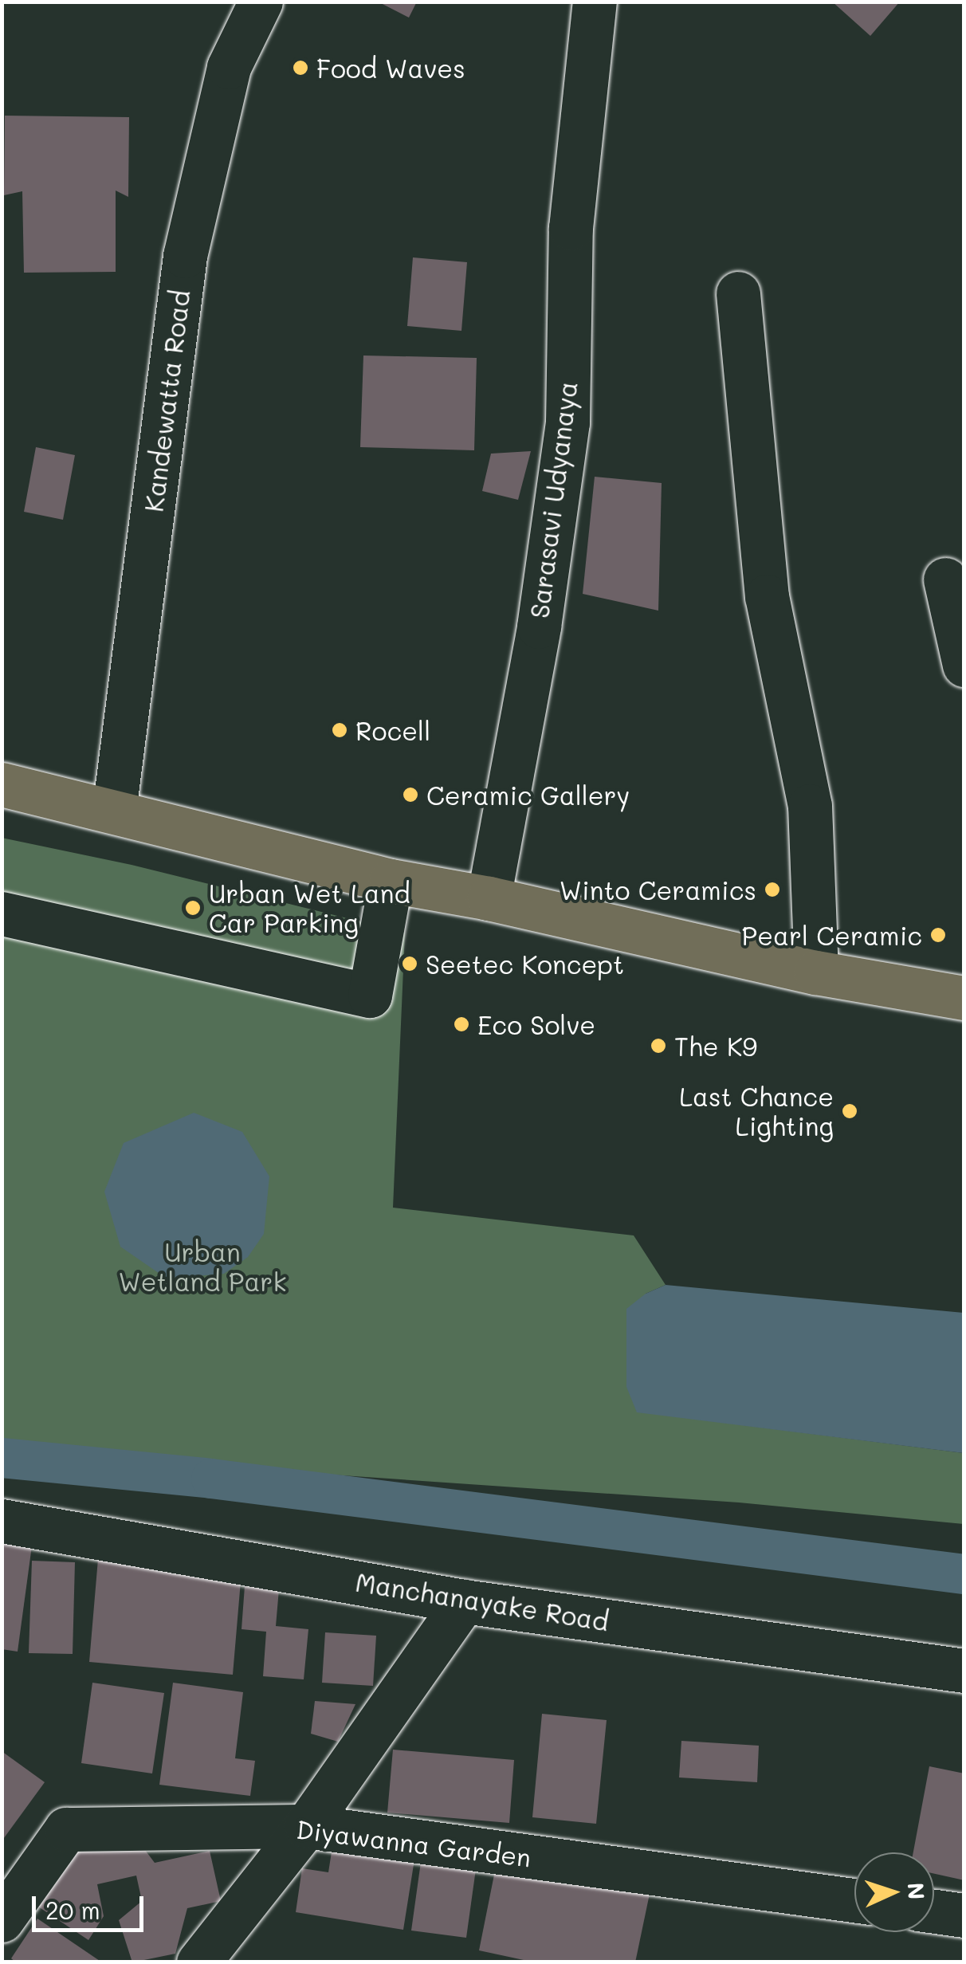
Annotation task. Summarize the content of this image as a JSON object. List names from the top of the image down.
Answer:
{
  "streets": {
    "street": [
      "Kandewatta Road",
      "Sarasavi Udyanaya",
      "Manchanayake Road",
      "Diyawanna Garden"
    ]
  },
  "parks": ["Urban Wetland Park"],
  "places": [
    "Food Waves",
    "Rocell",
    "Ceramic Gallery",
    "Winto Ceramics",
    "Urban Wet Land Car Parking",
    "Pearl Ceramic",
    "Seetec Koncept",
    "Eco Solve",
    "The K9",
    "Last Chance Lighting"
  ],
  "scale_bar": "20 m",
  "north": "right"
}
